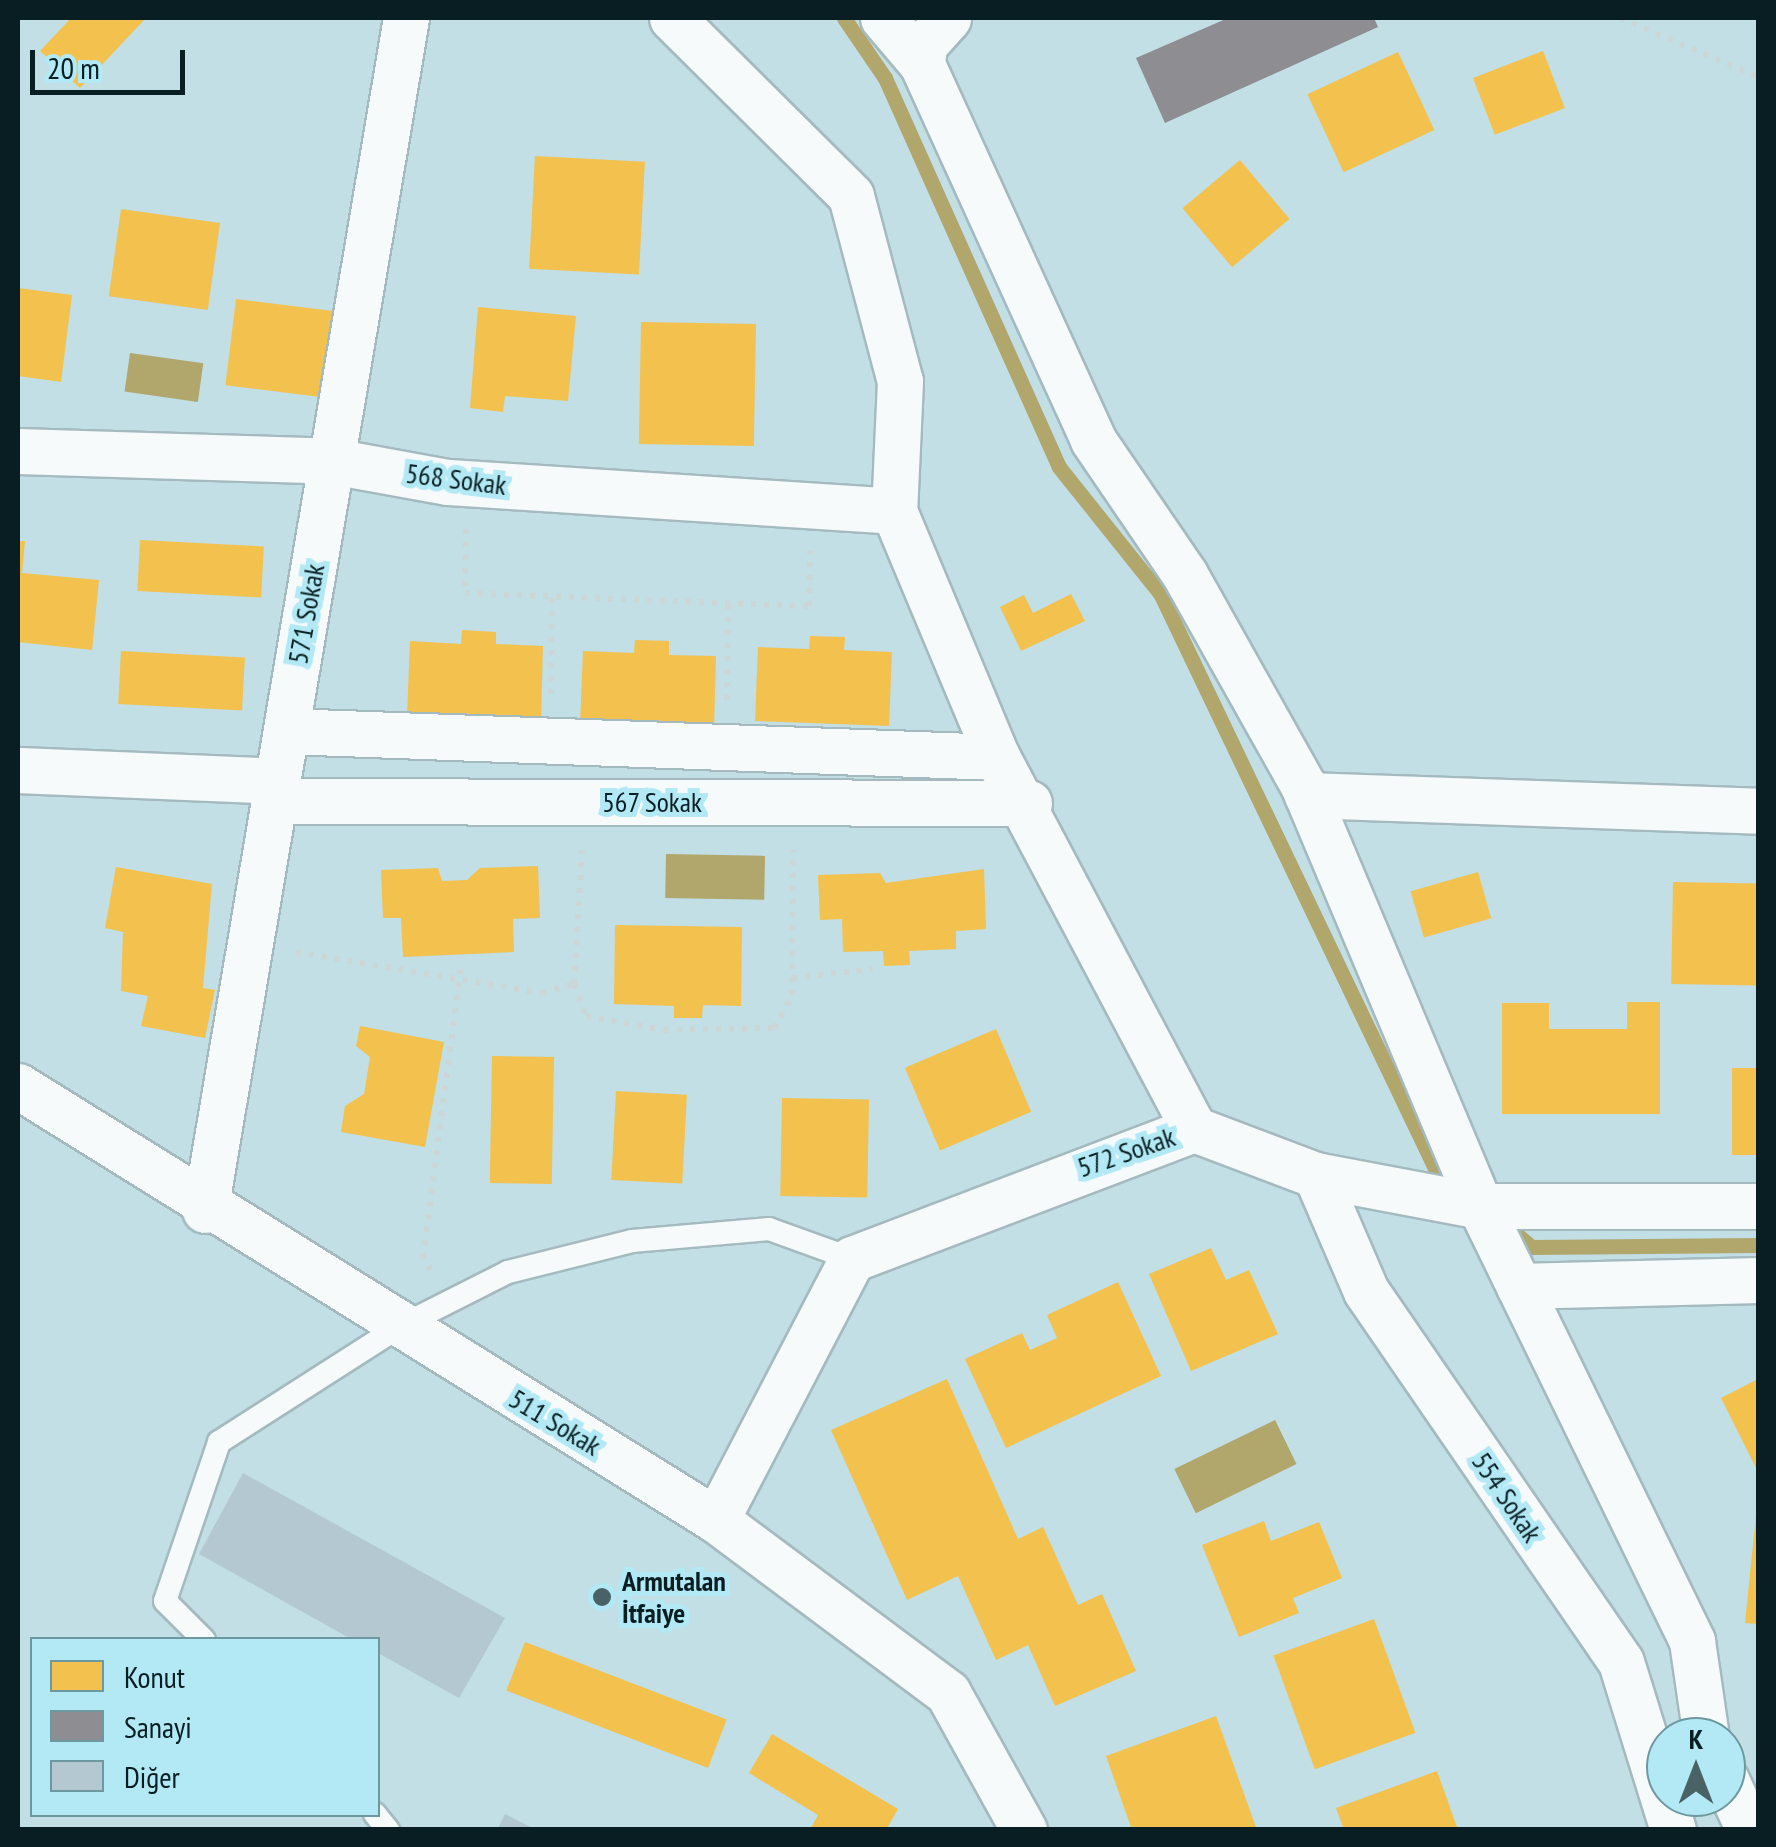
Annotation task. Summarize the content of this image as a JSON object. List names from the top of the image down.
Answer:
{
  "streets": {
    "street": [
      "568 Sokak",
      "571 Sokak",
      "567 Sokak",
      "572 Sokak",
      "511 Sokak",
      "554 Sokak"
    ]
  },
  "crossings": [
    ["568 Sokak", "571 Sokak"],
    ["571 Sokak", "567 Sokak"],
    ["571 Sokak", "511 Sokak"],
    ["572 Sokak", "554 Sokak"]
  ],
  "places": ["Armutalan İtfaiye"],
  "legend": ["Konut", "Sanayi", "Diğer"],
  "scale_bar": "20 m",
  "north": "top"
}
